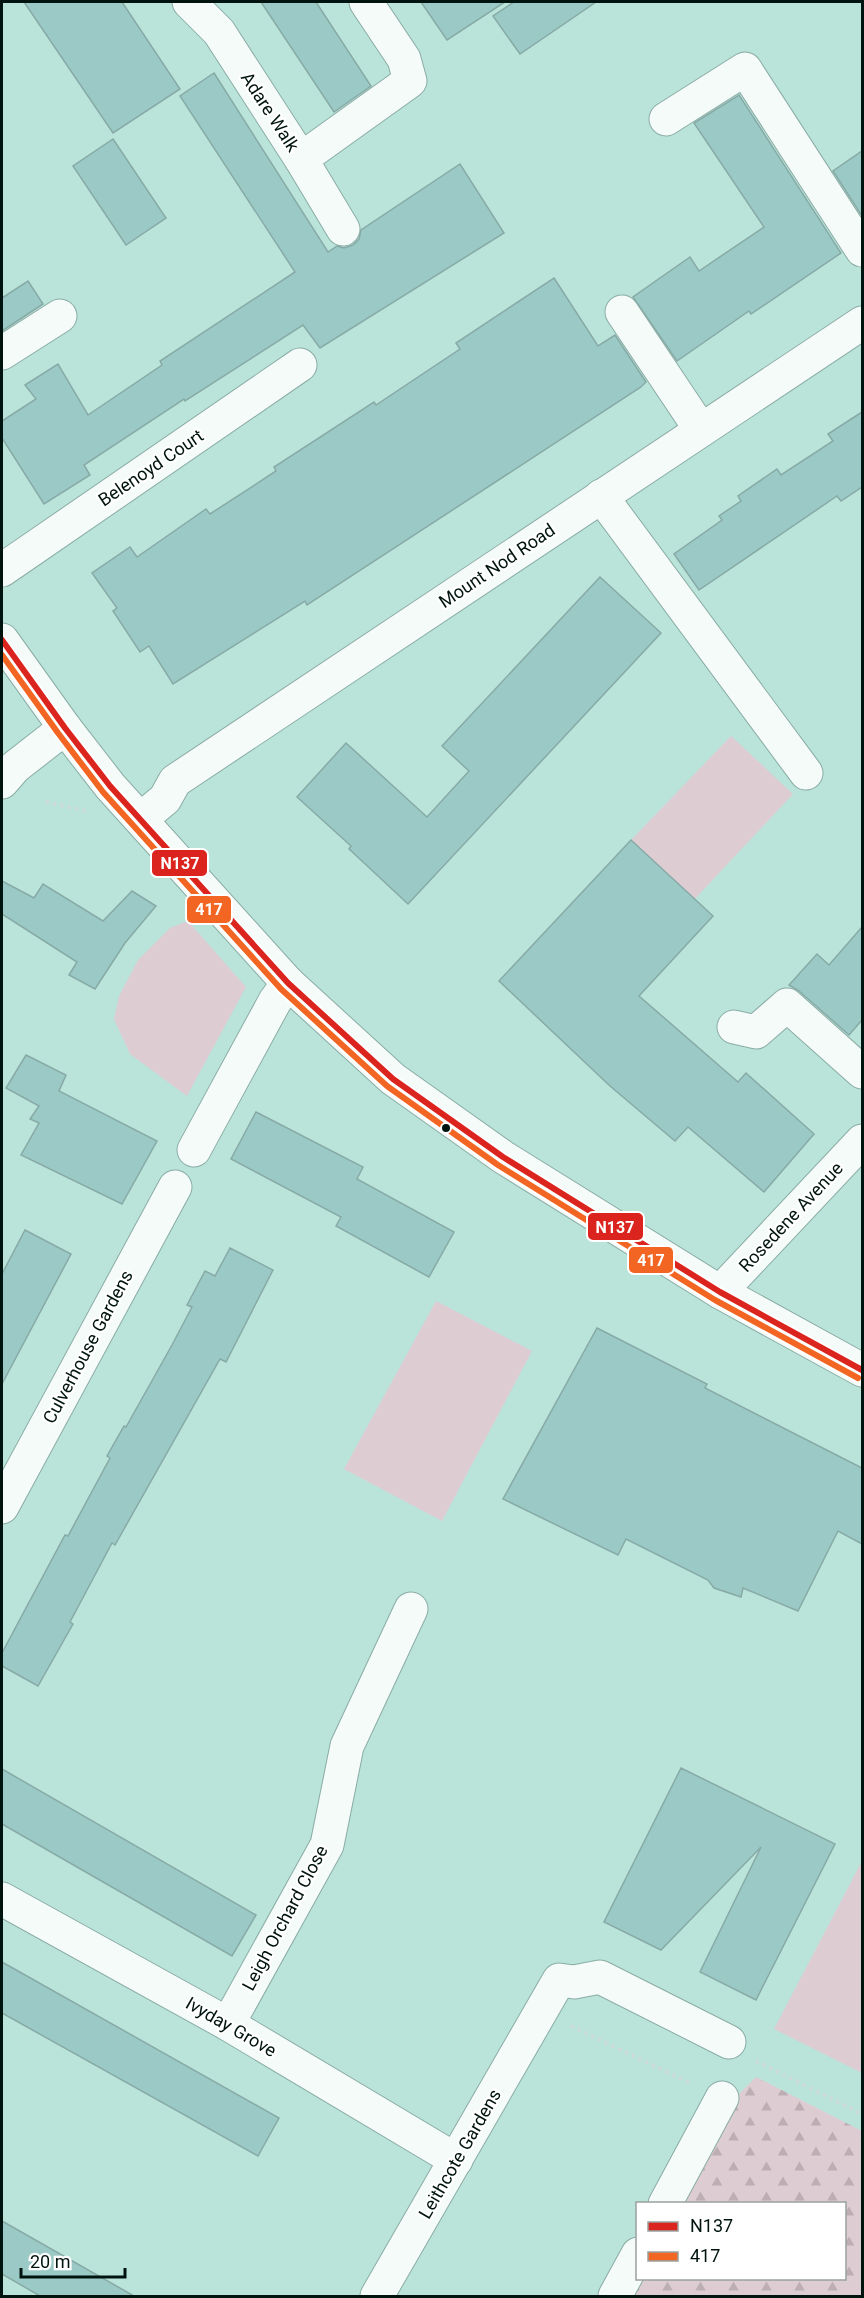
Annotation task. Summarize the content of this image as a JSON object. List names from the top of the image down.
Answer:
{
  "streets": {
    "street": [
      "Adare Walk",
      "Belenoyd Court",
      "Mount Nod Road",
      "Rosedene Avenue",
      "Culverhouse Gardens",
      "Leigh Orchard Close",
      "Ivyday Grove",
      "Leithcote Gardens"
    ]
  },
  "crossings": [
    ["Leigh Orchard Close", "Ivyday Grove"],
    ["Ivyday Grove", "Leithcote Gardens"]
  ],
  "lines": ["transit line N137", "transit line 417"],
  "legend": ["N137", "417"],
  "scale_bar": "20 m"
}
